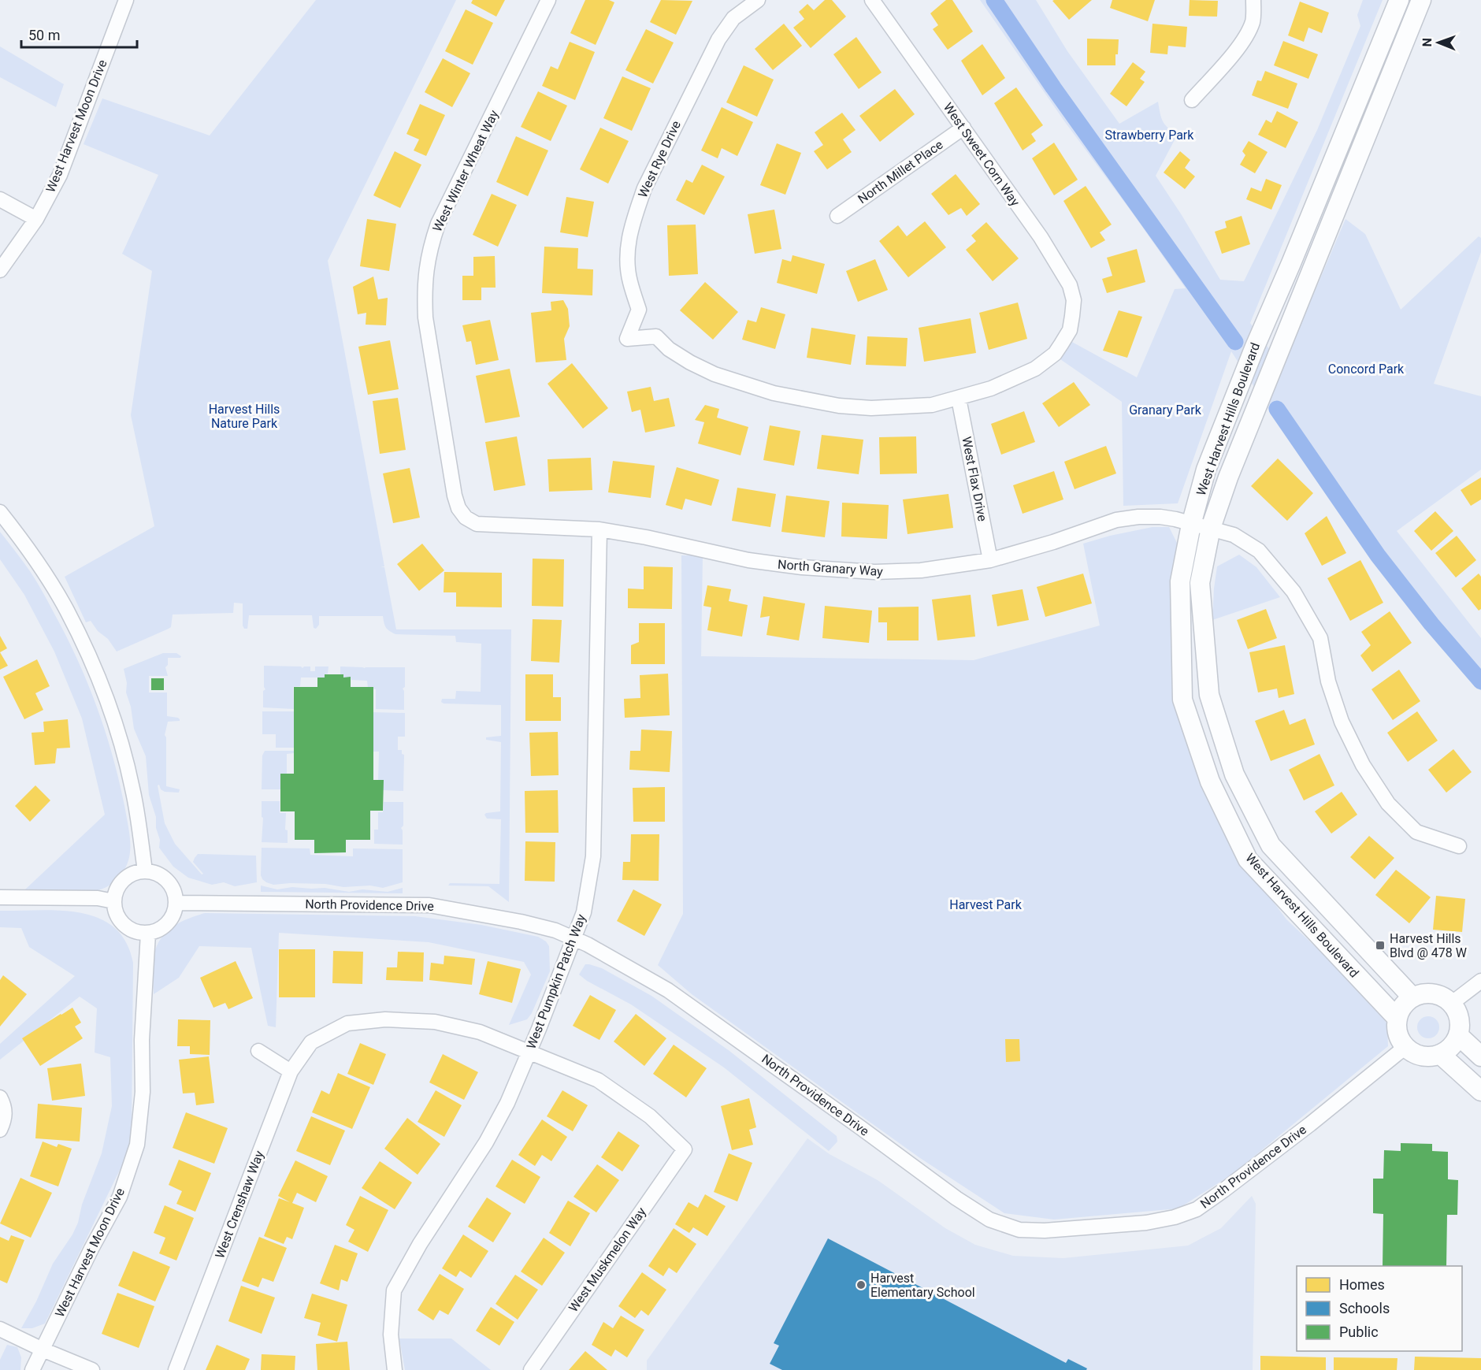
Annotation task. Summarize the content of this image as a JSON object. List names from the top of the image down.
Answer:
{
  "streets": {
    "street": [
      "West Harvest Moon Drive",
      "West Sweet Corn Way",
      "West Rye Drive",
      "West Winter Wheat Way",
      "North Millet Place",
      "West Harvest Hills Boulevard",
      "West Flax Drive",
      "North Granary Way",
      "North Providence Drive",
      "West Pumpkin Patch Way",
      "West Crenshaw Way",
      "West Muskmelon Way"
    ]
  },
  "crossings": [
    ["West Harvest Moon Drive", "North Providence Drive"],
    ["West Sweet Corn Way", "West Rye Drive"],
    ["West Sweet Corn Way", "North Millet Place"],
    ["West Sweet Corn Way", "West Flax Drive"],
    ["West Winter Wheat Way", "North Granary Way"],
    ["West Harvest Hills Boulevard", "North Granary Way"],
    ["West Harvest Hills Boulevard", "North Providence Drive"],
    ["West Flax Drive", "North Granary Way"],
    ["North Granary Way", "West Pumpkin Patch Way"],
    ["North Providence Drive", "West Pumpkin Patch Way"],
    ["West Pumpkin Patch Way", "West Crenshaw Way"],
    ["West Pumpkin Patch Way", "West Muskmelon Way"],
    ["West Crenshaw Way", "West Muskmelon Way"]
  ],
  "parks": [
    "Strawberry Park",
    "Concord Park",
    "Harvest Hills Nature Park",
    "Granary Park",
    "Harvest Park"
  ],
  "places": {
    "transit": ["Harvest Hills Blvd @ 478 W"],
    "other": ["Harvest Elementary School"]
  },
  "legend": ["Homes", "Schools", "Public"],
  "scale_bar": "50 m",
  "north": "left"
}
